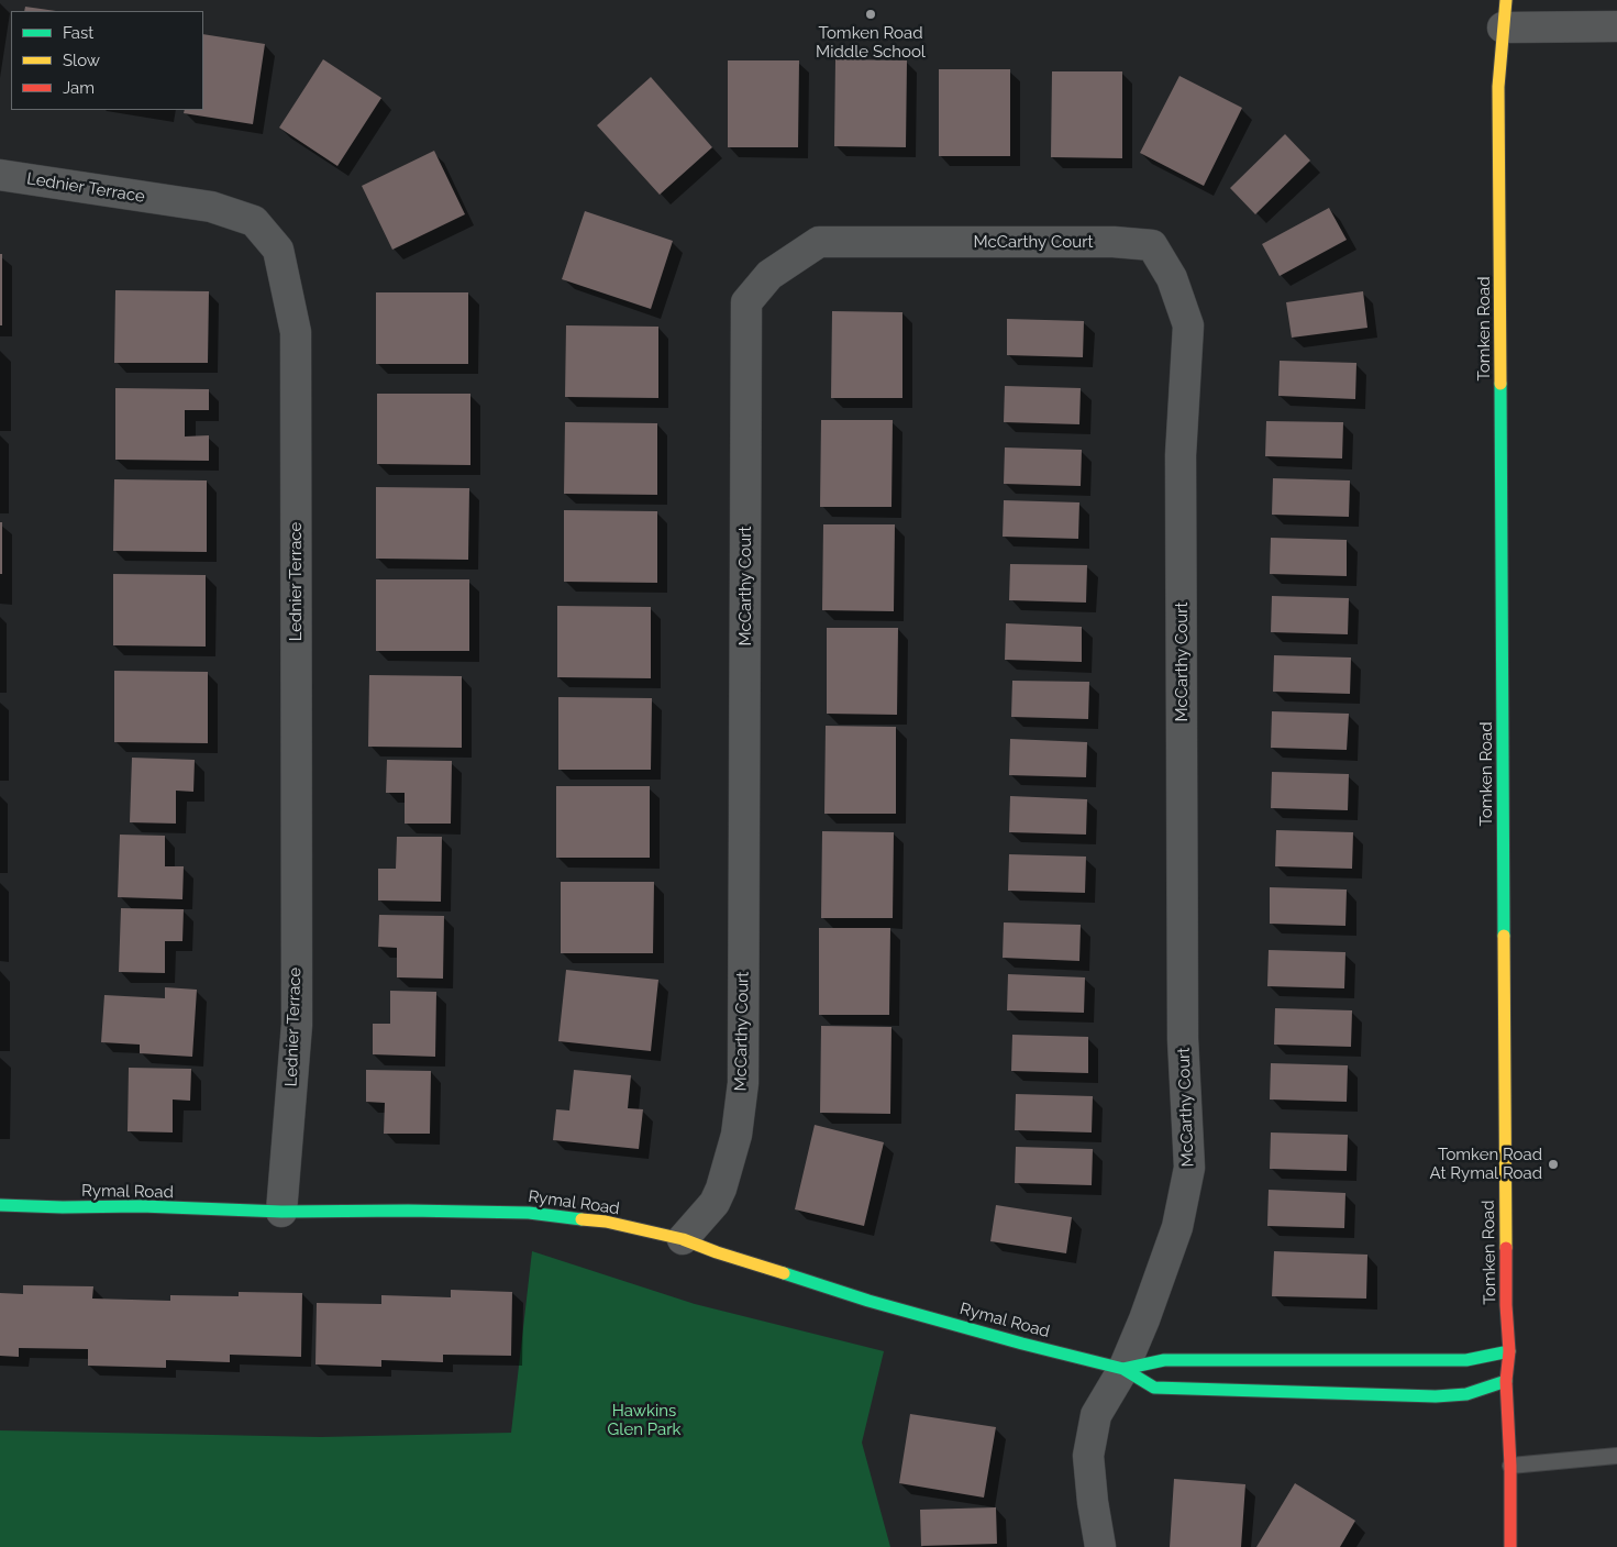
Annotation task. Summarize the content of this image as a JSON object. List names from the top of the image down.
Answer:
{
  "streets": {
    "street": [
      "Lednier Terrace",
      "McCarthy Court",
      "Tomken Road",
      "Rymal Road"
    ]
  },
  "crossings": [
    ["Lednier Terrace", "Rymal Road"],
    ["McCarthy Court", "Rymal Road"],
    ["Tomken Road", "Rymal Road"]
  ],
  "parks": ["Hawkins Glen Park"],
  "places": ["Tomken Road Middle School", "Tomken Road At Rymal Road"],
  "legend": ["Fast", "Slow", "Jam"]
}
